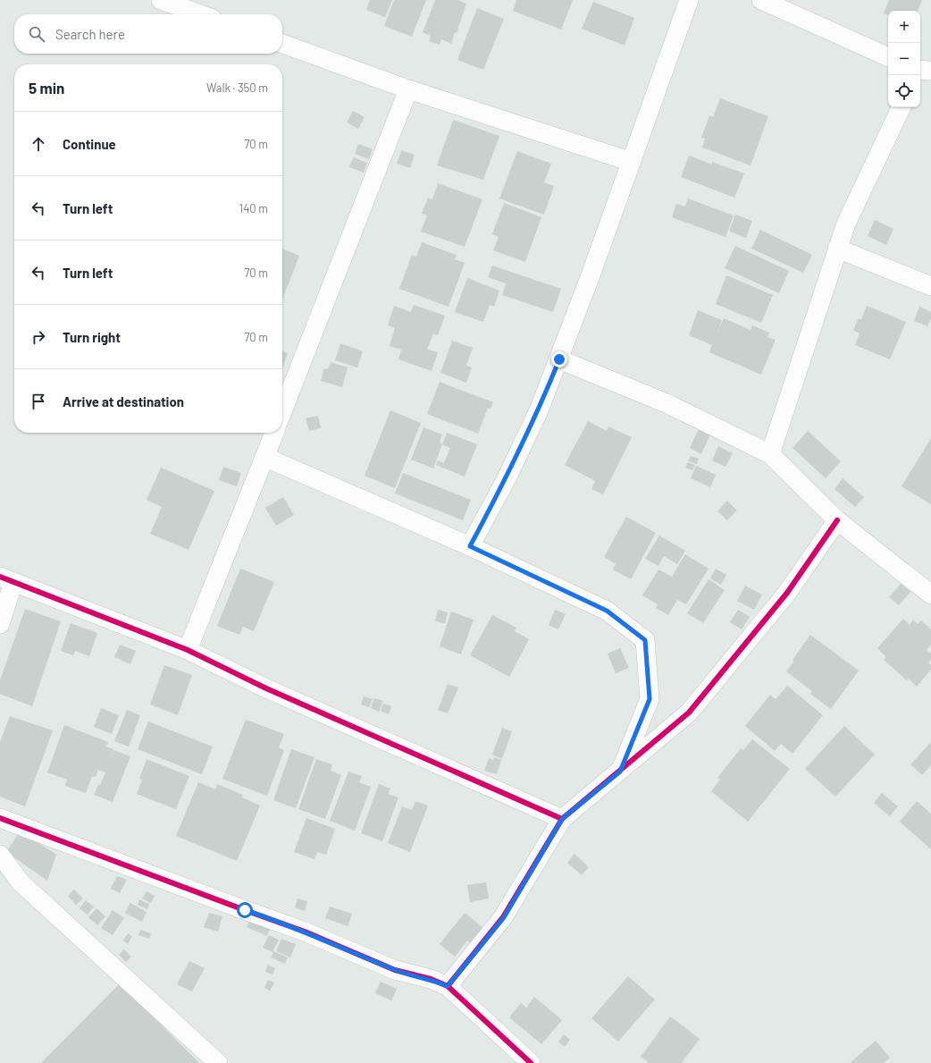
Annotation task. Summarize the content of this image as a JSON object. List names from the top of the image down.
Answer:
{
  "page": {
    "map_buttons": ["+", "−"],
    "search": "Search here",
    "heading": ["5 min", "Walk · 350 m"],
    "list": [
      ["Continue", "70 m"],
      ["Turn left", "140 m"],
      ["Turn left", "70 m"],
      ["Turn right", "70 m"],
      "Arrive at destination"
    ]
  }
}
